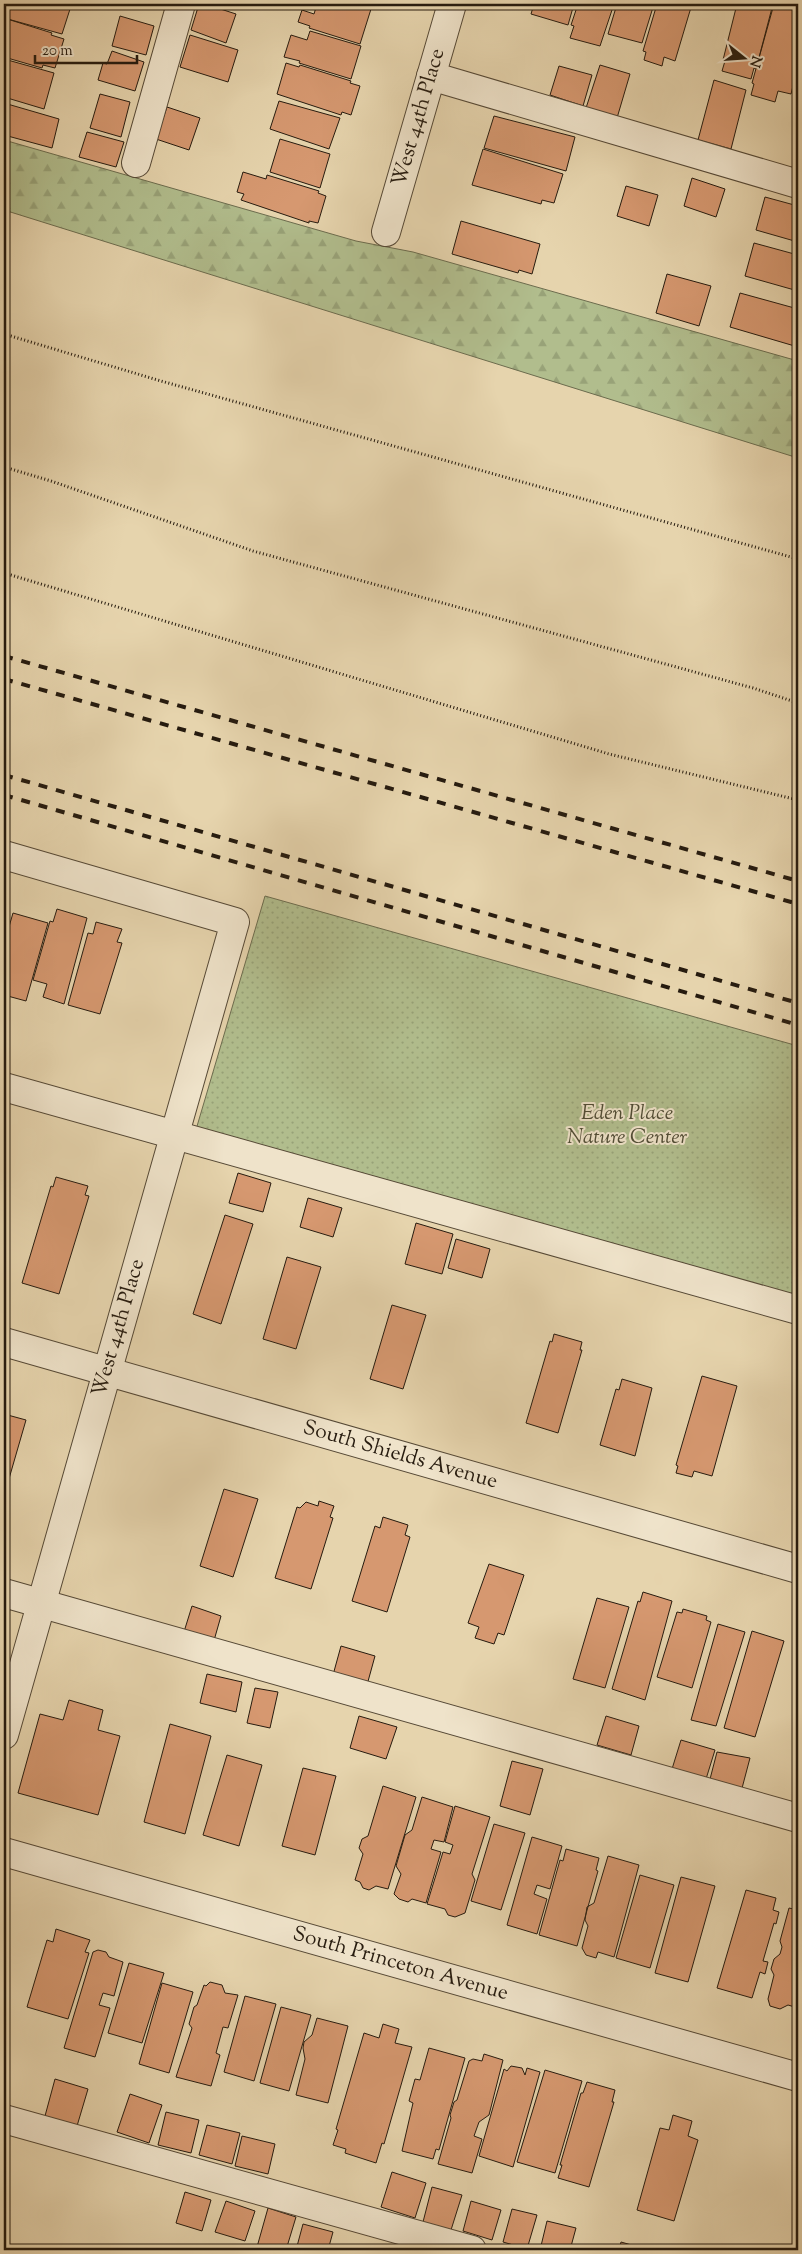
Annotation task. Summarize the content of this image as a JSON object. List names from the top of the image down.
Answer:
{
  "streets": {
    "street": ["West 44th Place", "South Shields Avenue", "South Princeton Avenue"]
  },
  "crossings": [
    ["West 44th Place", "South Shields Avenue"]
  ],
  "parks": ["Eden Place Nature Center"],
  "scale_bar": "20 m",
  "north": "right"
}
